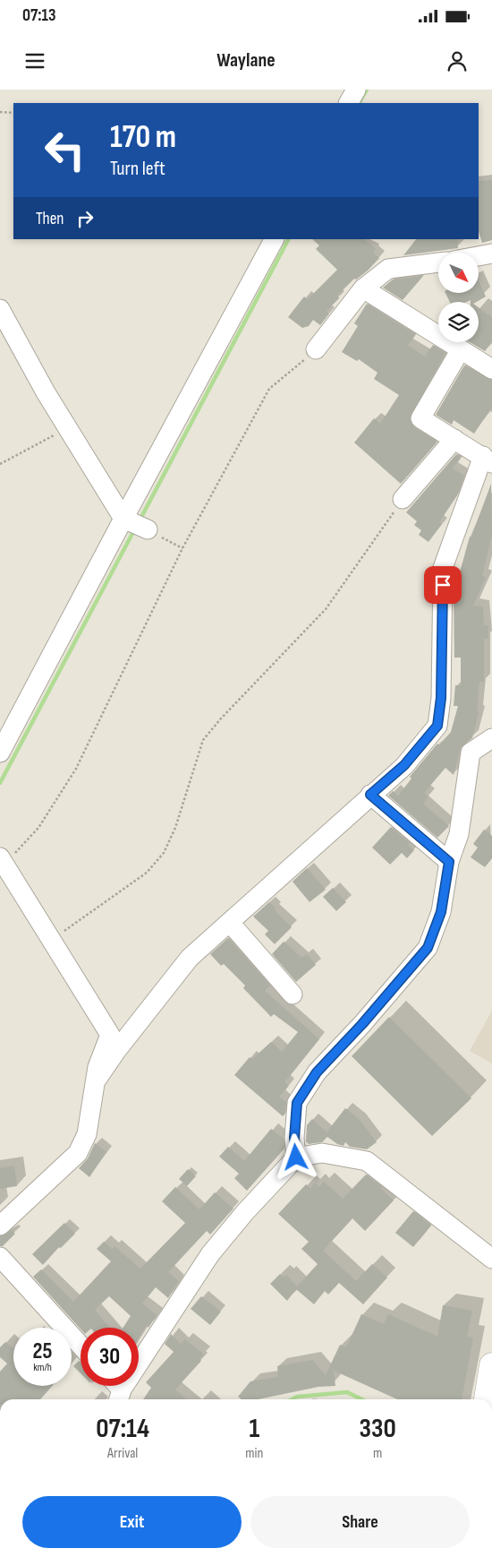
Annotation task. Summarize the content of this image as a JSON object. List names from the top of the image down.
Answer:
{
  "north": "bottom right",
  "page": {
    "status": "07:13",
    "header": "Waylane",
    "turn": ["170 m", "Turn left"],
    "then": "Then",
    "speed": "25 km/h",
    "limit": "30",
    "eta": [
      "07:14",
      "Arrival",
      "1",
      "min",
      "330",
      "m"
    ],
    "buttons": ["Exit", "Share"]
  }
}
